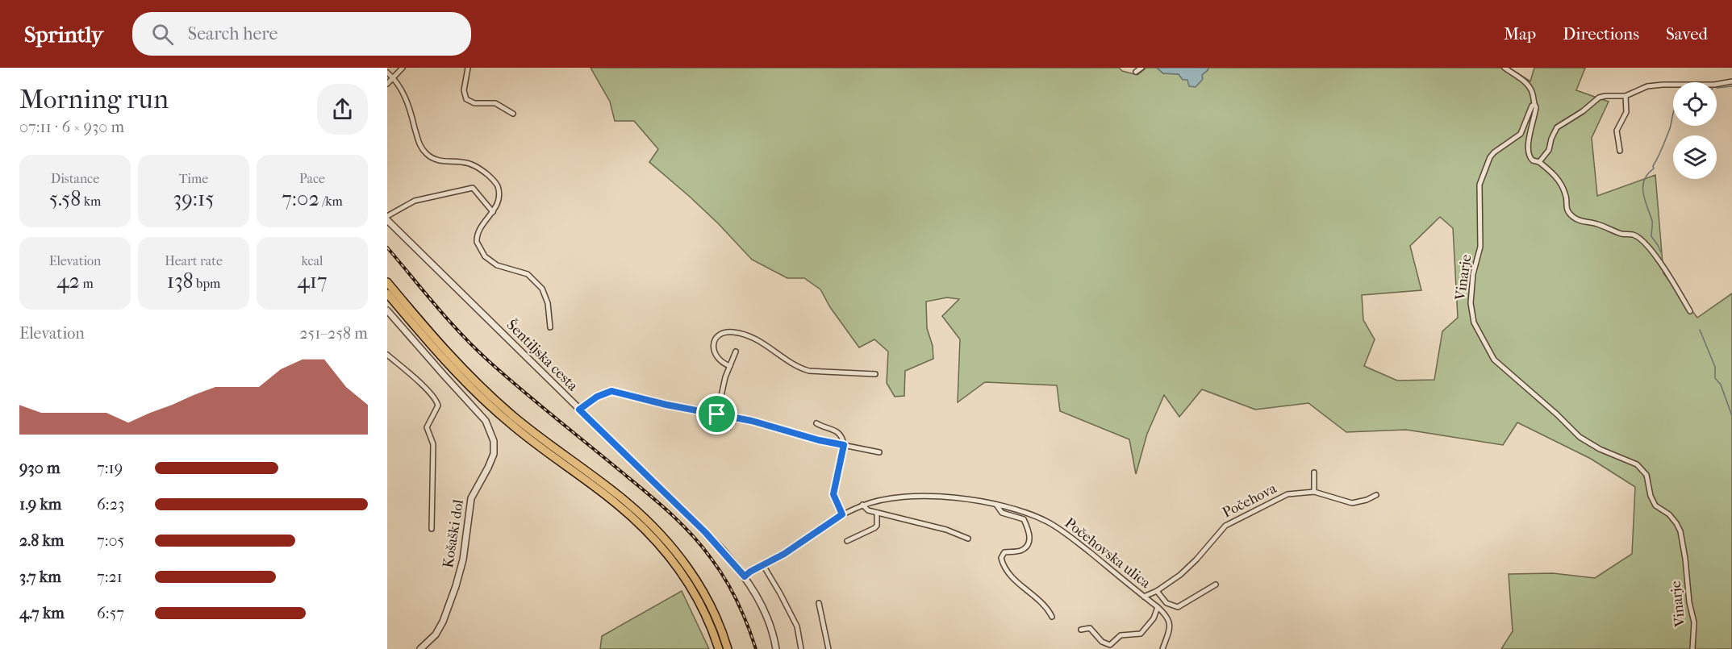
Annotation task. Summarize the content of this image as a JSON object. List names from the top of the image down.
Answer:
{
  "streets": {
    "street": [
      "Vinarje",
      "Šentiljska cesta",
      "Počehova",
      "Košaški dol",
      "Počehovska ulica"
    ]
  },
  "crossings": [
    ["Šentiljska cesta", "Počehovska ulica"],
    ["Počehova", "Počehovska ulica"]
  ],
  "page": {
    "header": "Sprintly",
    "search": "Search here",
    "nav": ["Map", "Directions", "Saved"],
    "heading": ["Morning run", "07:11 · 6 × 930 m"],
    "stats": [
      ["Distance", "5.58 km"],
      ["Time", "39:15"],
      ["Pace", "7:02 /km"],
      ["Elevation", "42 m"],
      ["Heart rate", "138 bpm"],
      ["kcal", "417"]
    ],
    "chart": ["Elevation", "251–258 m"],
    "list": [
      {
        "name": "930 m",
        "note": "7:19"
      },
      {
        "name": "1.9 km",
        "note": "6:23"
      },
      {
        "name": "2.8 km",
        "note": "7:05"
      },
      {
        "name": "3.7 km",
        "note": "7:21"
      },
      {
        "name": "4.7 km",
        "note": "6:57"
      }
    ]
  }
}
